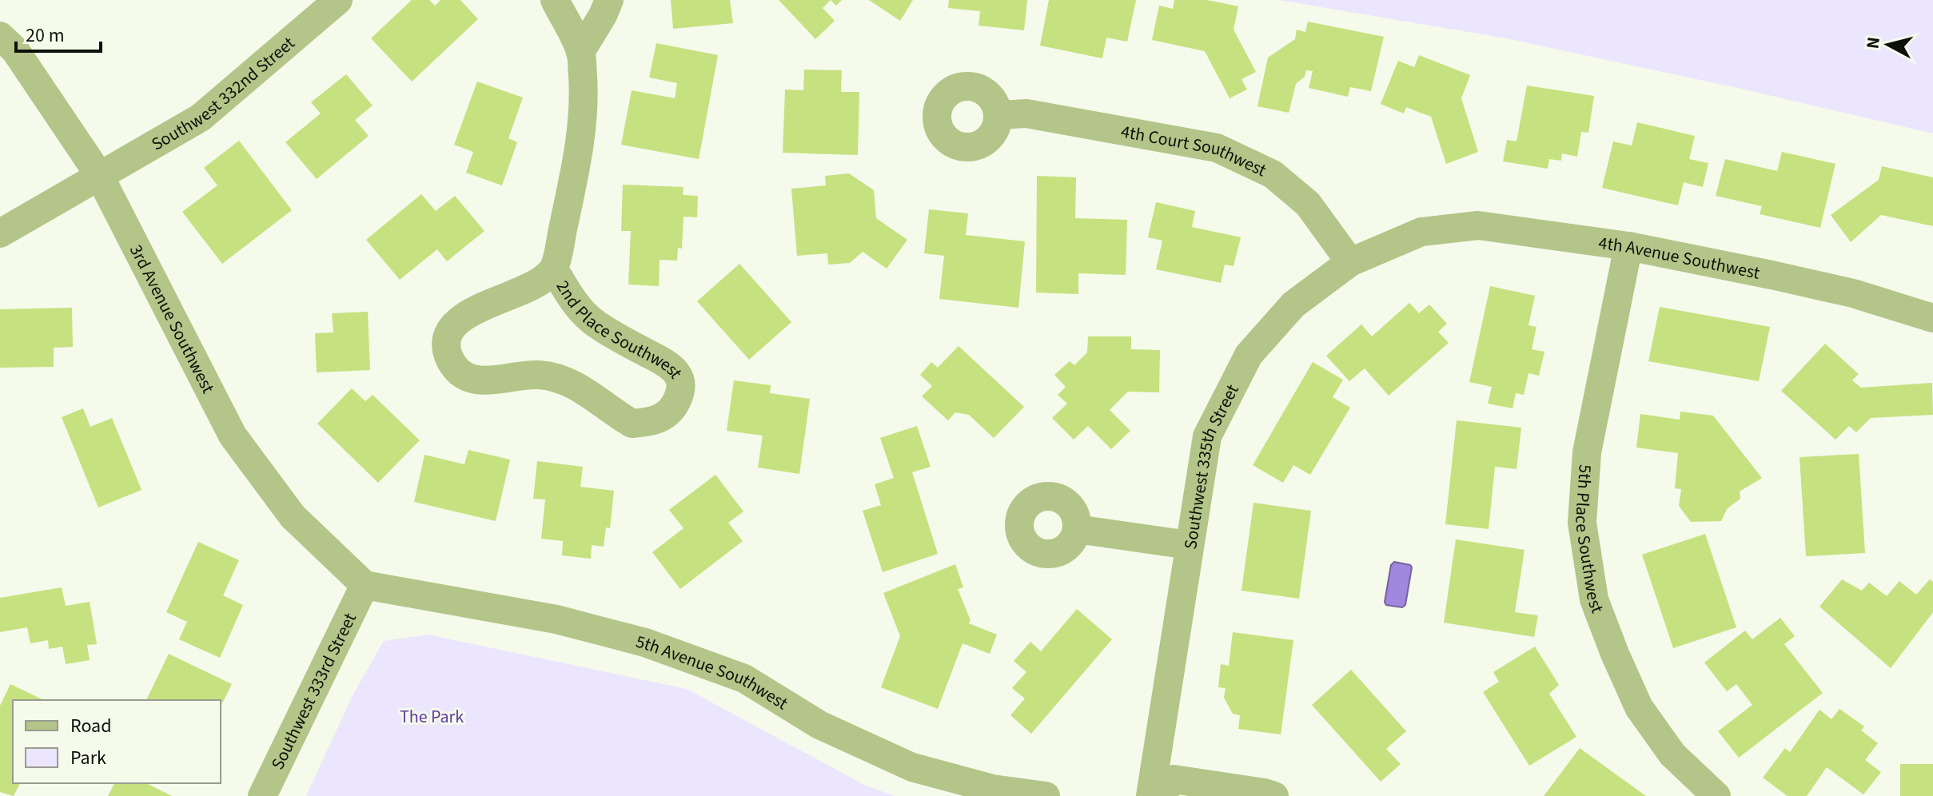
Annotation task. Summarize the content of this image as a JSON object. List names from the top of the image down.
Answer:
{
  "streets": {
    "street": [
      "Southwest 332nd Street",
      "4th Court Southwest",
      "4th Avenue Southwest",
      "3rd Avenue Southwest",
      "2nd Place Southwest",
      "Southwest 335th Street",
      "5th Place Southwest",
      "5th Avenue Southwest",
      "Southwest 333rd Street"
    ]
  },
  "crossings": [
    ["Southwest 332nd Street", "3rd Avenue Southwest"],
    ["4th Court Southwest", "Southwest 335th Street"],
    ["4th Avenue Southwest", "Southwest 335th Street"],
    ["4th Avenue Southwest", "5th Place Southwest"],
    ["3rd Avenue Southwest", "5th Avenue Southwest"],
    ["3rd Avenue Southwest", "Southwest 333rd Street"],
    ["5th Avenue Southwest", "Southwest 333rd Street"]
  ],
  "parks": ["The Park"],
  "legend": ["Road", "Park"],
  "scale_bar": "20 m",
  "north": "left"
}
